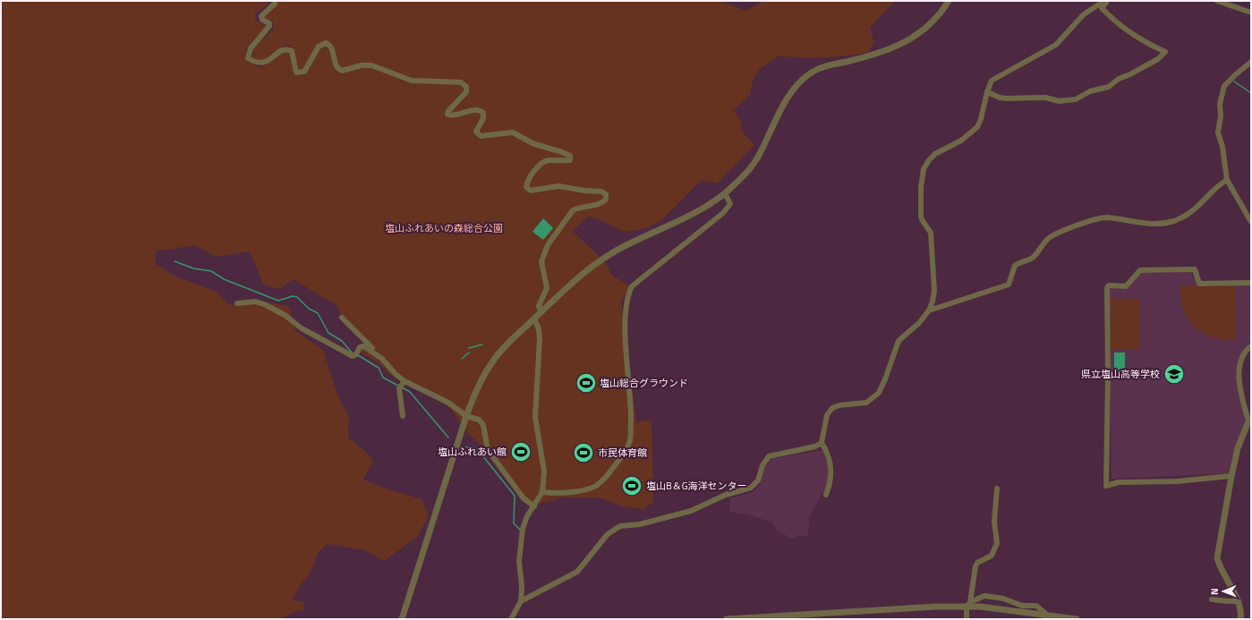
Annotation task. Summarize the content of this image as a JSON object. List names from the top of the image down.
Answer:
{
  "parks": ["塩山ふれあいの森総合公園"],
  "places": {
    "school or university": ["県立塩山高等学校"],
    "sports": [
      "塩山総合グラウンド",
      "塩山ふれあい館",
      "市民体育館",
      "塩山B＆G海洋センター"
    ]
  },
  "north": "left"
}
